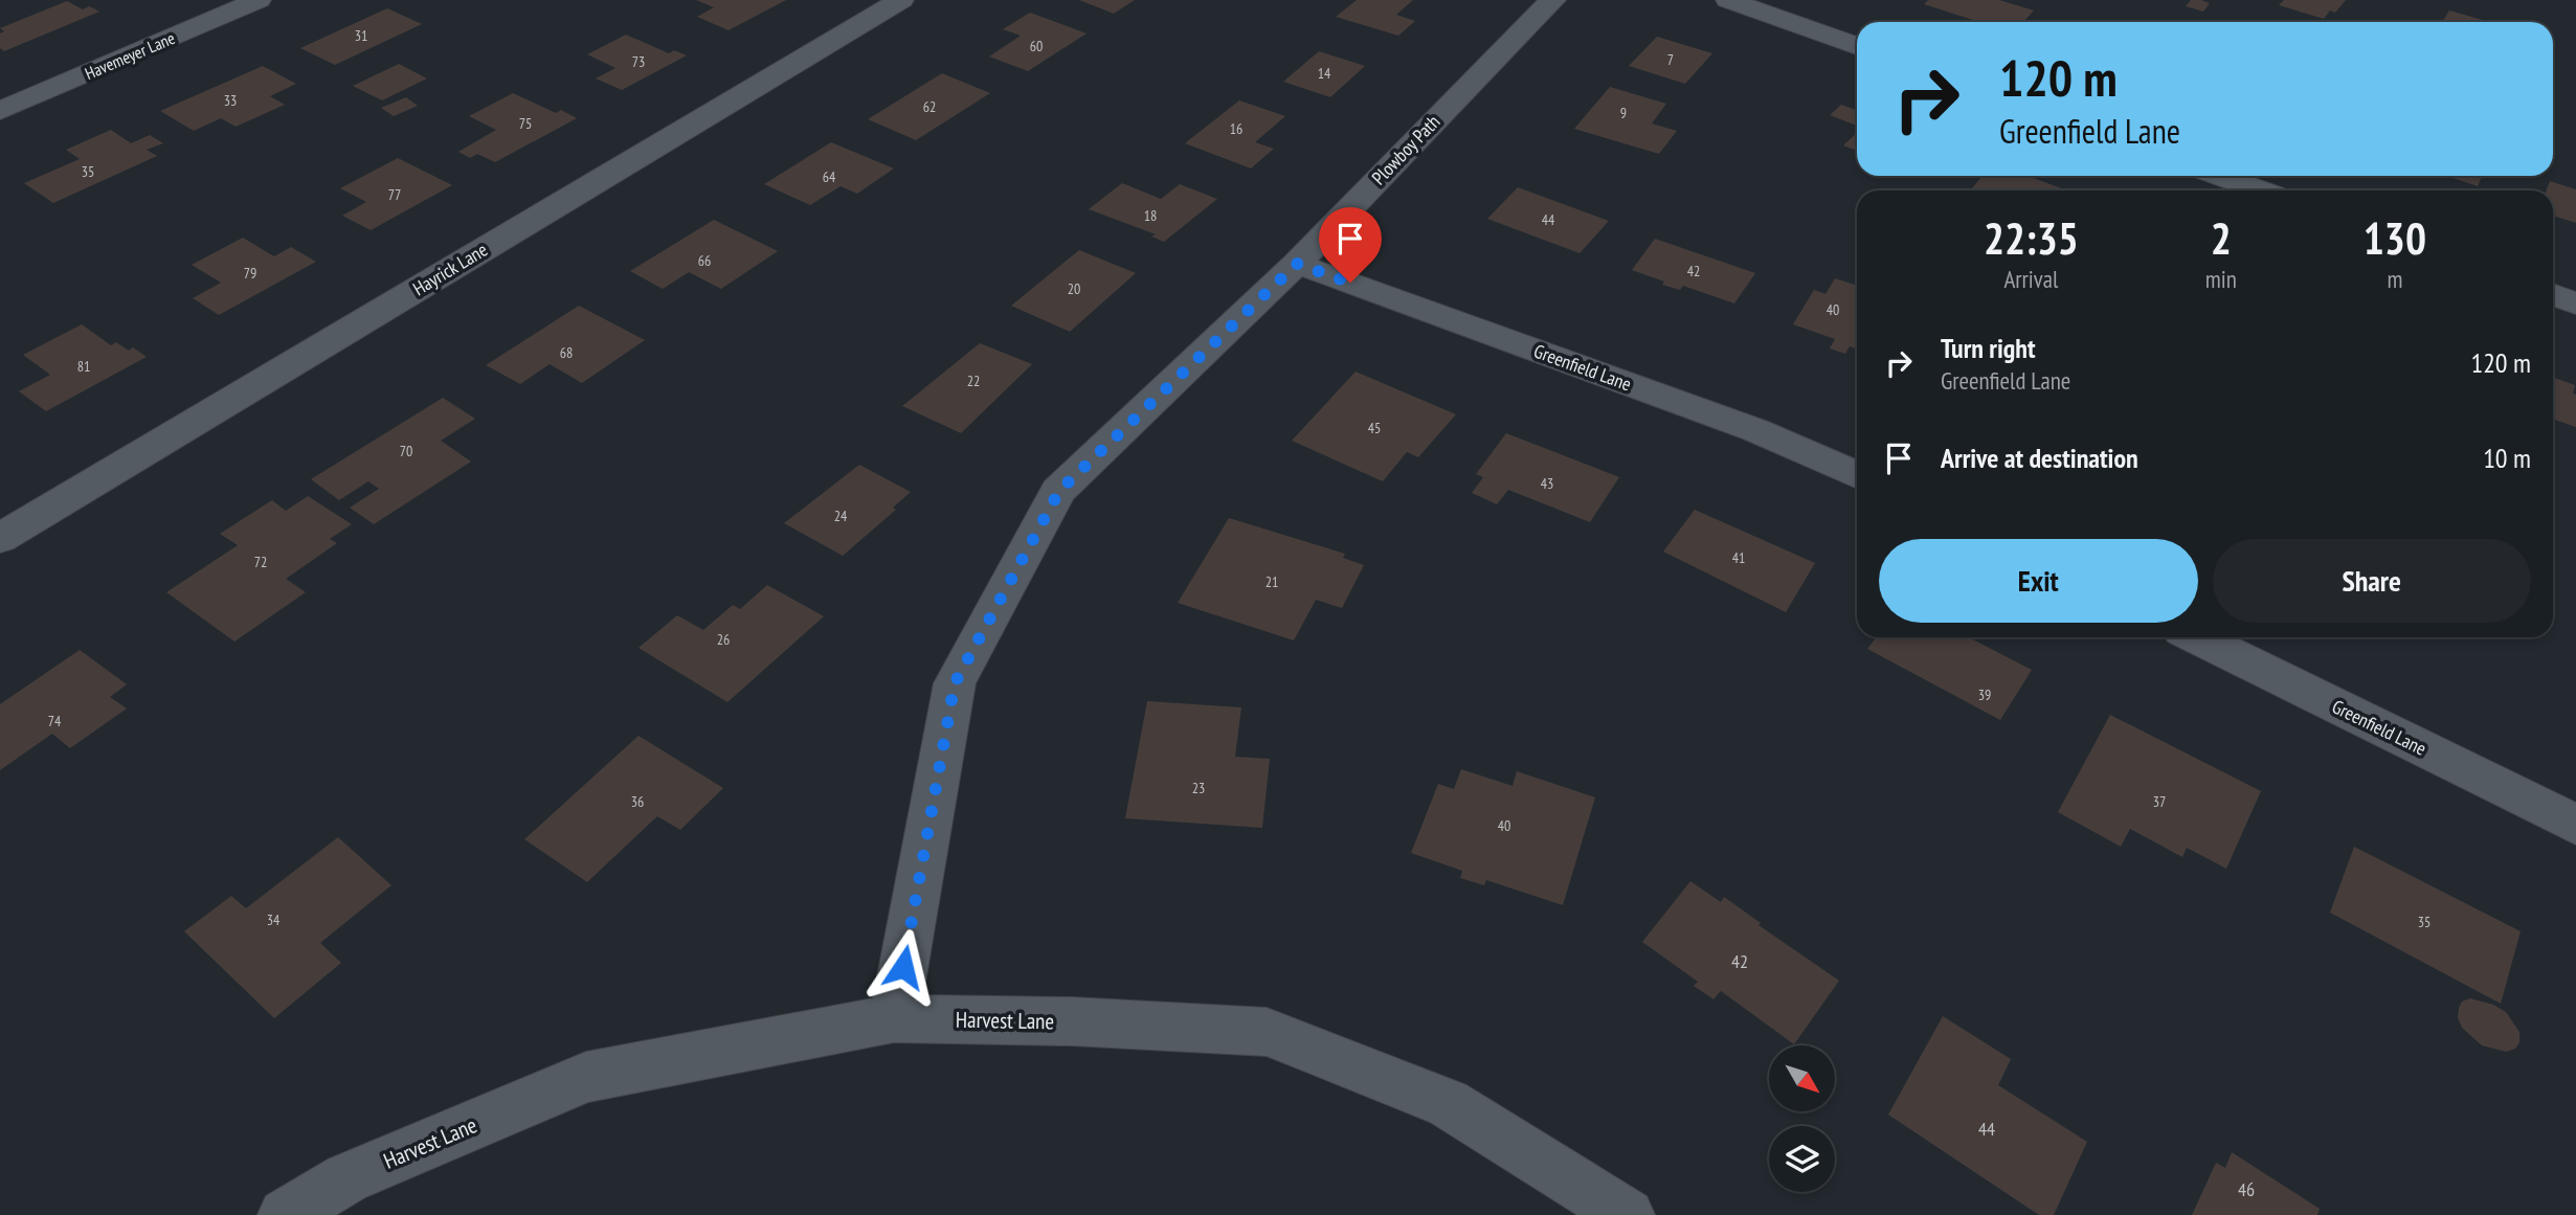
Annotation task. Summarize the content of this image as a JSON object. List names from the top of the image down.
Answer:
{
  "streets": {
    "street": [
      "Havemeyer Lane",
      "Plowboy Path",
      "Hayrick Lane",
      "Greenfield Lane",
      "Harvest Lane"
    ]
  },
  "crossings": [
    ["Plowboy Path", "Greenfield Lane"],
    ["Plowboy Path", "Harvest Lane"]
  ],
  "house_numbers": [
    "31",
    "60",
    "7",
    "73",
    "14",
    "33",
    "62",
    "9",
    "75",
    "16",
    "35",
    "64",
    "77",
    "18",
    "44",
    "66",
    "42",
    "79",
    "20",
    "40",
    "68",
    "81",
    "22",
    "45",
    "70",
    "43",
    "24",
    "41",
    "72",
    "21",
    "26",
    "39",
    "74",
    "23",
    "36",
    "37",
    "40",
    "34",
    "35",
    "42",
    "44",
    "46"
  ],
  "north": "bottom right",
  "page": {
    "turn": ["120 m", "Greenfield Lane"],
    "eta": [
      "22:35",
      "Arrival",
      "2",
      "min",
      "130",
      "m"
    ],
    "list": [
      {
        "name": "Turn right",
        "note": "Greenfield Lane",
        "value": "120 m"
      },
      {
        "name": "Arrive at destination",
        "value": "10 m"
      }
    ],
    "buttons": ["Exit", "Share"]
  }
}
